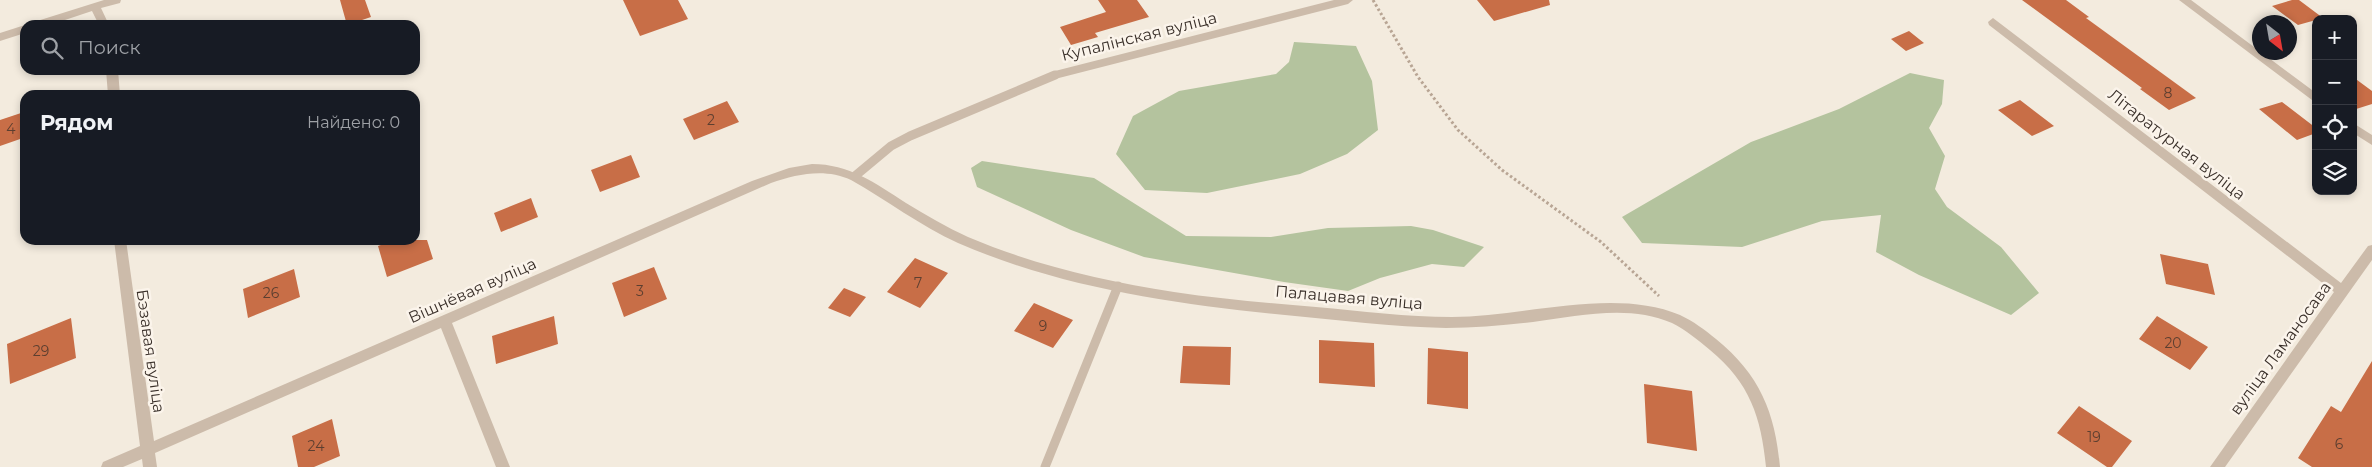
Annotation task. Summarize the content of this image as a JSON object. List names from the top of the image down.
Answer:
{
  "streets": {
    "street": [
      "Купалінская вуліца",
      "Літаратурная вуліца",
      "Вішнёвая вуліца",
      "Палацавая вуліца",
      "вуліца Ламаносава",
      "Бэзавая вуліца"
    ]
  },
  "crossings": [
    ["Літаратурная вуліца", "вуліца Ламаносава"],
    ["Вішнёвая вуліца", "Палацавая вуліца"],
    ["Вішнёвая вуліца", "Бэзавая вуліца"]
  ],
  "house_numbers": [
    "8",
    "2",
    "4",
    "7",
    "3",
    "26",
    "9",
    "20",
    "29",
    "19",
    "6",
    "24"
  ],
  "north": "bottom right",
  "page": {
    "map_buttons": ["+", "−"],
    "search": "Поиск",
    "heading": ["Рядом", "Найдено: 0"]
  }
}
